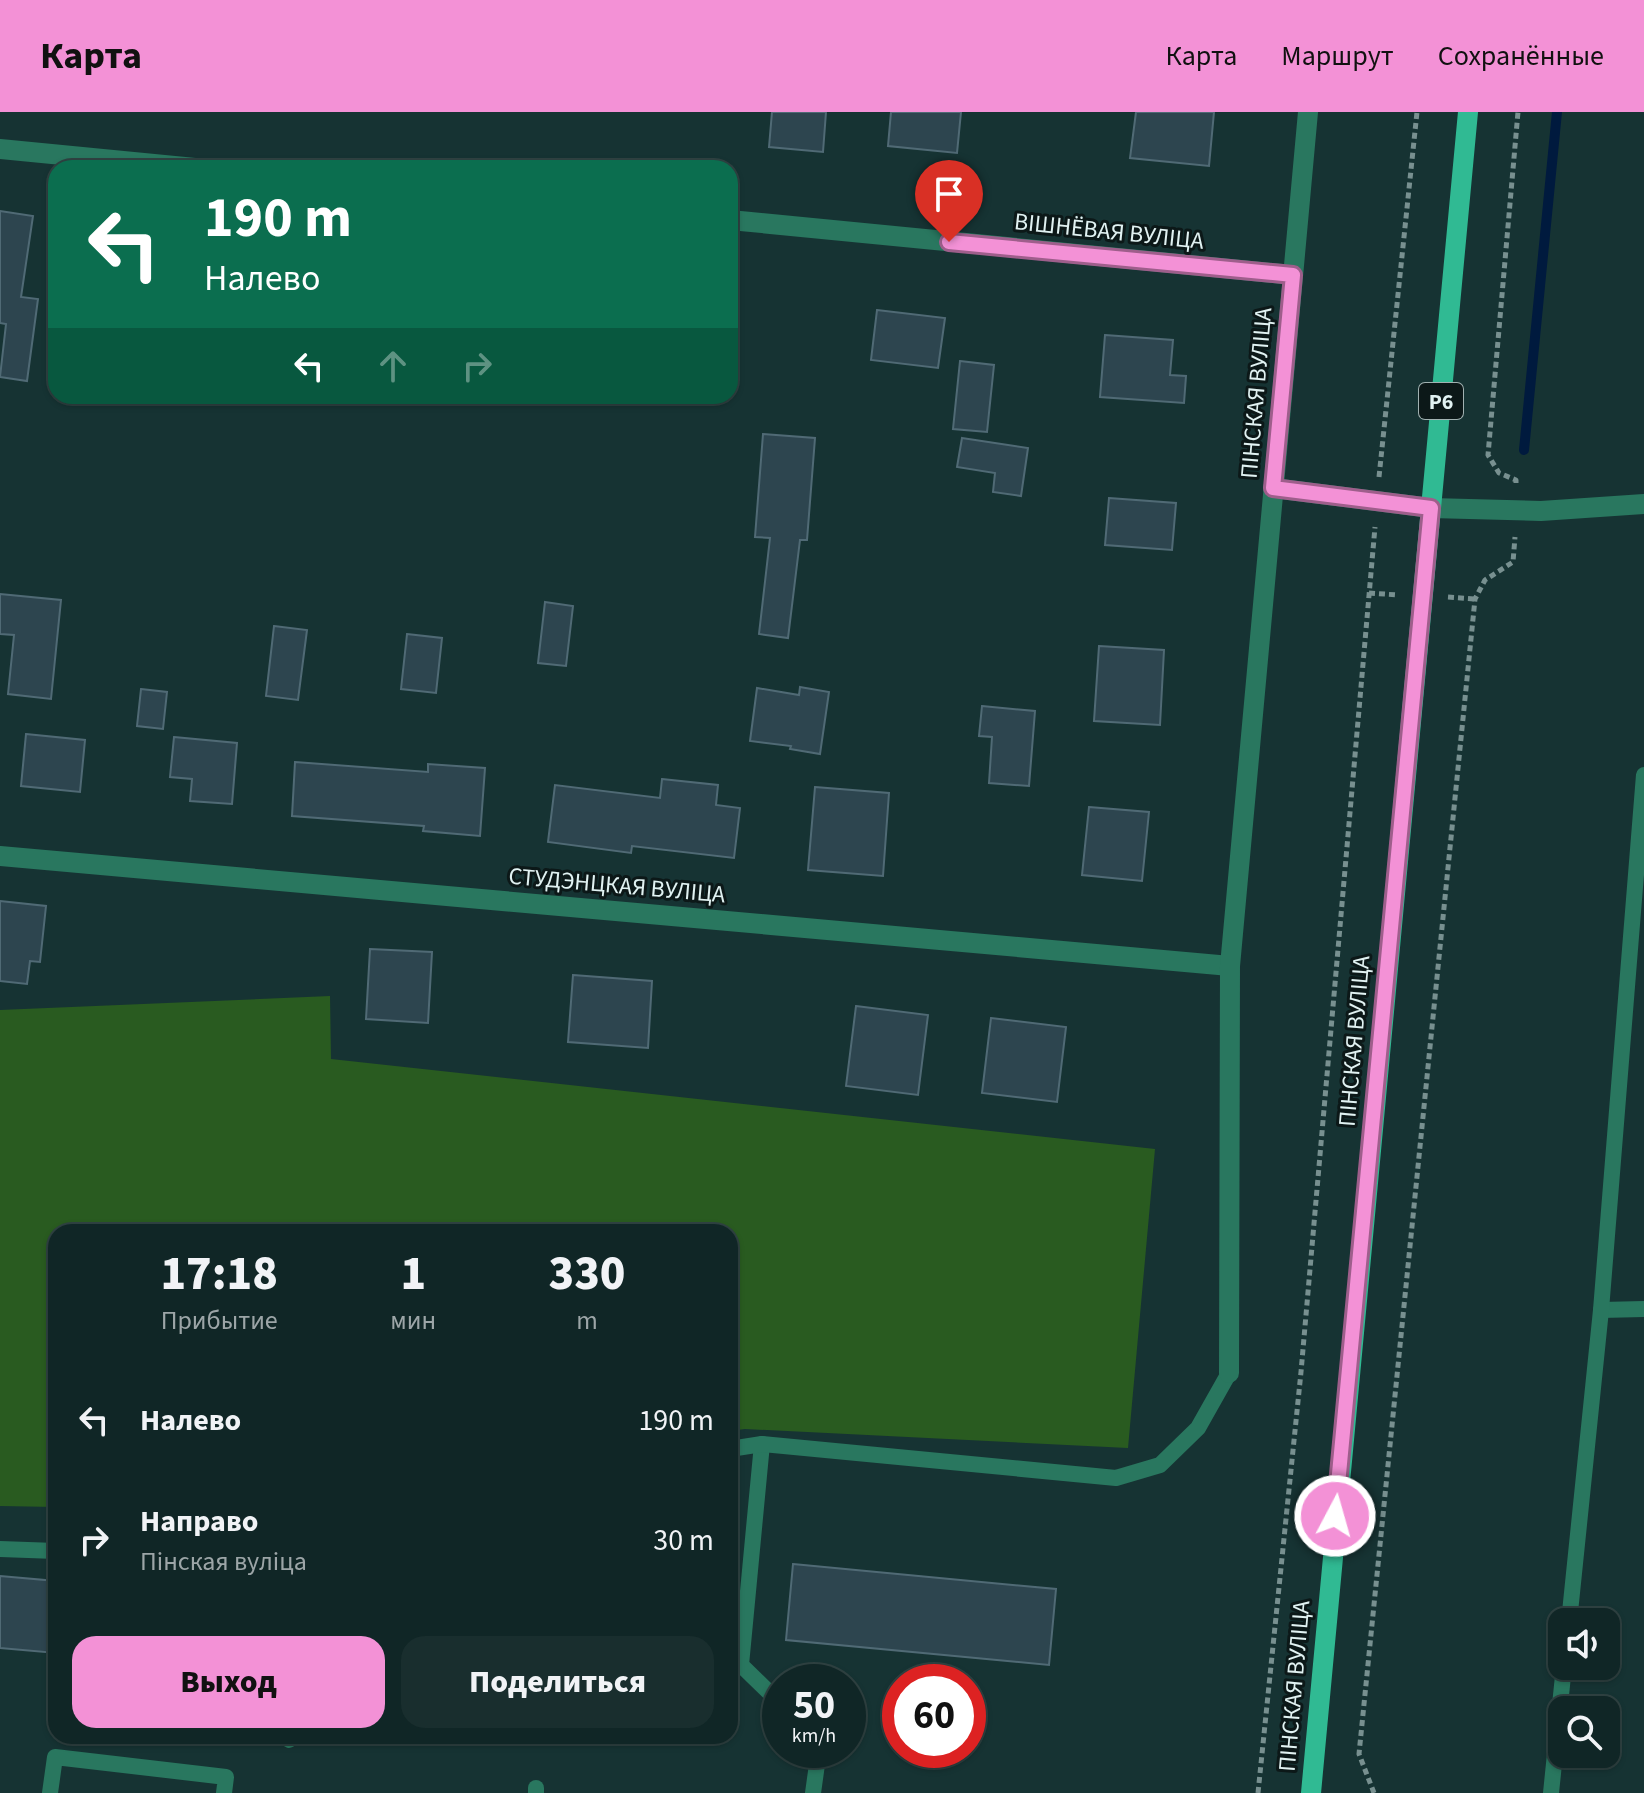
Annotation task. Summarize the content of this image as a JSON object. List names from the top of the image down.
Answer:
{
  "streets": {
    "main road": ["ПІНСКАЯ ВУЛІЦА", "Р6"],
    "street": ["ВІШНЁВАЯ ВУЛІЦА", "СТУДЭНЦКАЯ ВУЛІЦА"]
  },
  "crossings": [
    ["ВІШНЁВАЯ ВУЛІЦА", "ПІНСКАЯ ВУЛІЦА"],
    ["ПІНСКАЯ ВУЛІЦА", "СТУДЭНЦКАЯ ВУЛІЦА"]
  ],
  "page": {
    "header": "Карта",
    "nav": ["Карта", "Маршрут", "Сохранённые"],
    "turn": ["190 m", "Налево"],
    "eta": [
      "17:18",
      "Прибытие",
      "1",
      "мин",
      "330",
      "m"
    ],
    "list": [
      {
        "name": "Налево",
        "value": "190 m"
      },
      {
        "name": "Направо",
        "note": "Пінская вуліца",
        "value": "30 m"
      }
    ],
    "buttons": ["Выход", "Поделиться"],
    "speed": "50 km/h",
    "limit": "60"
  }
}
